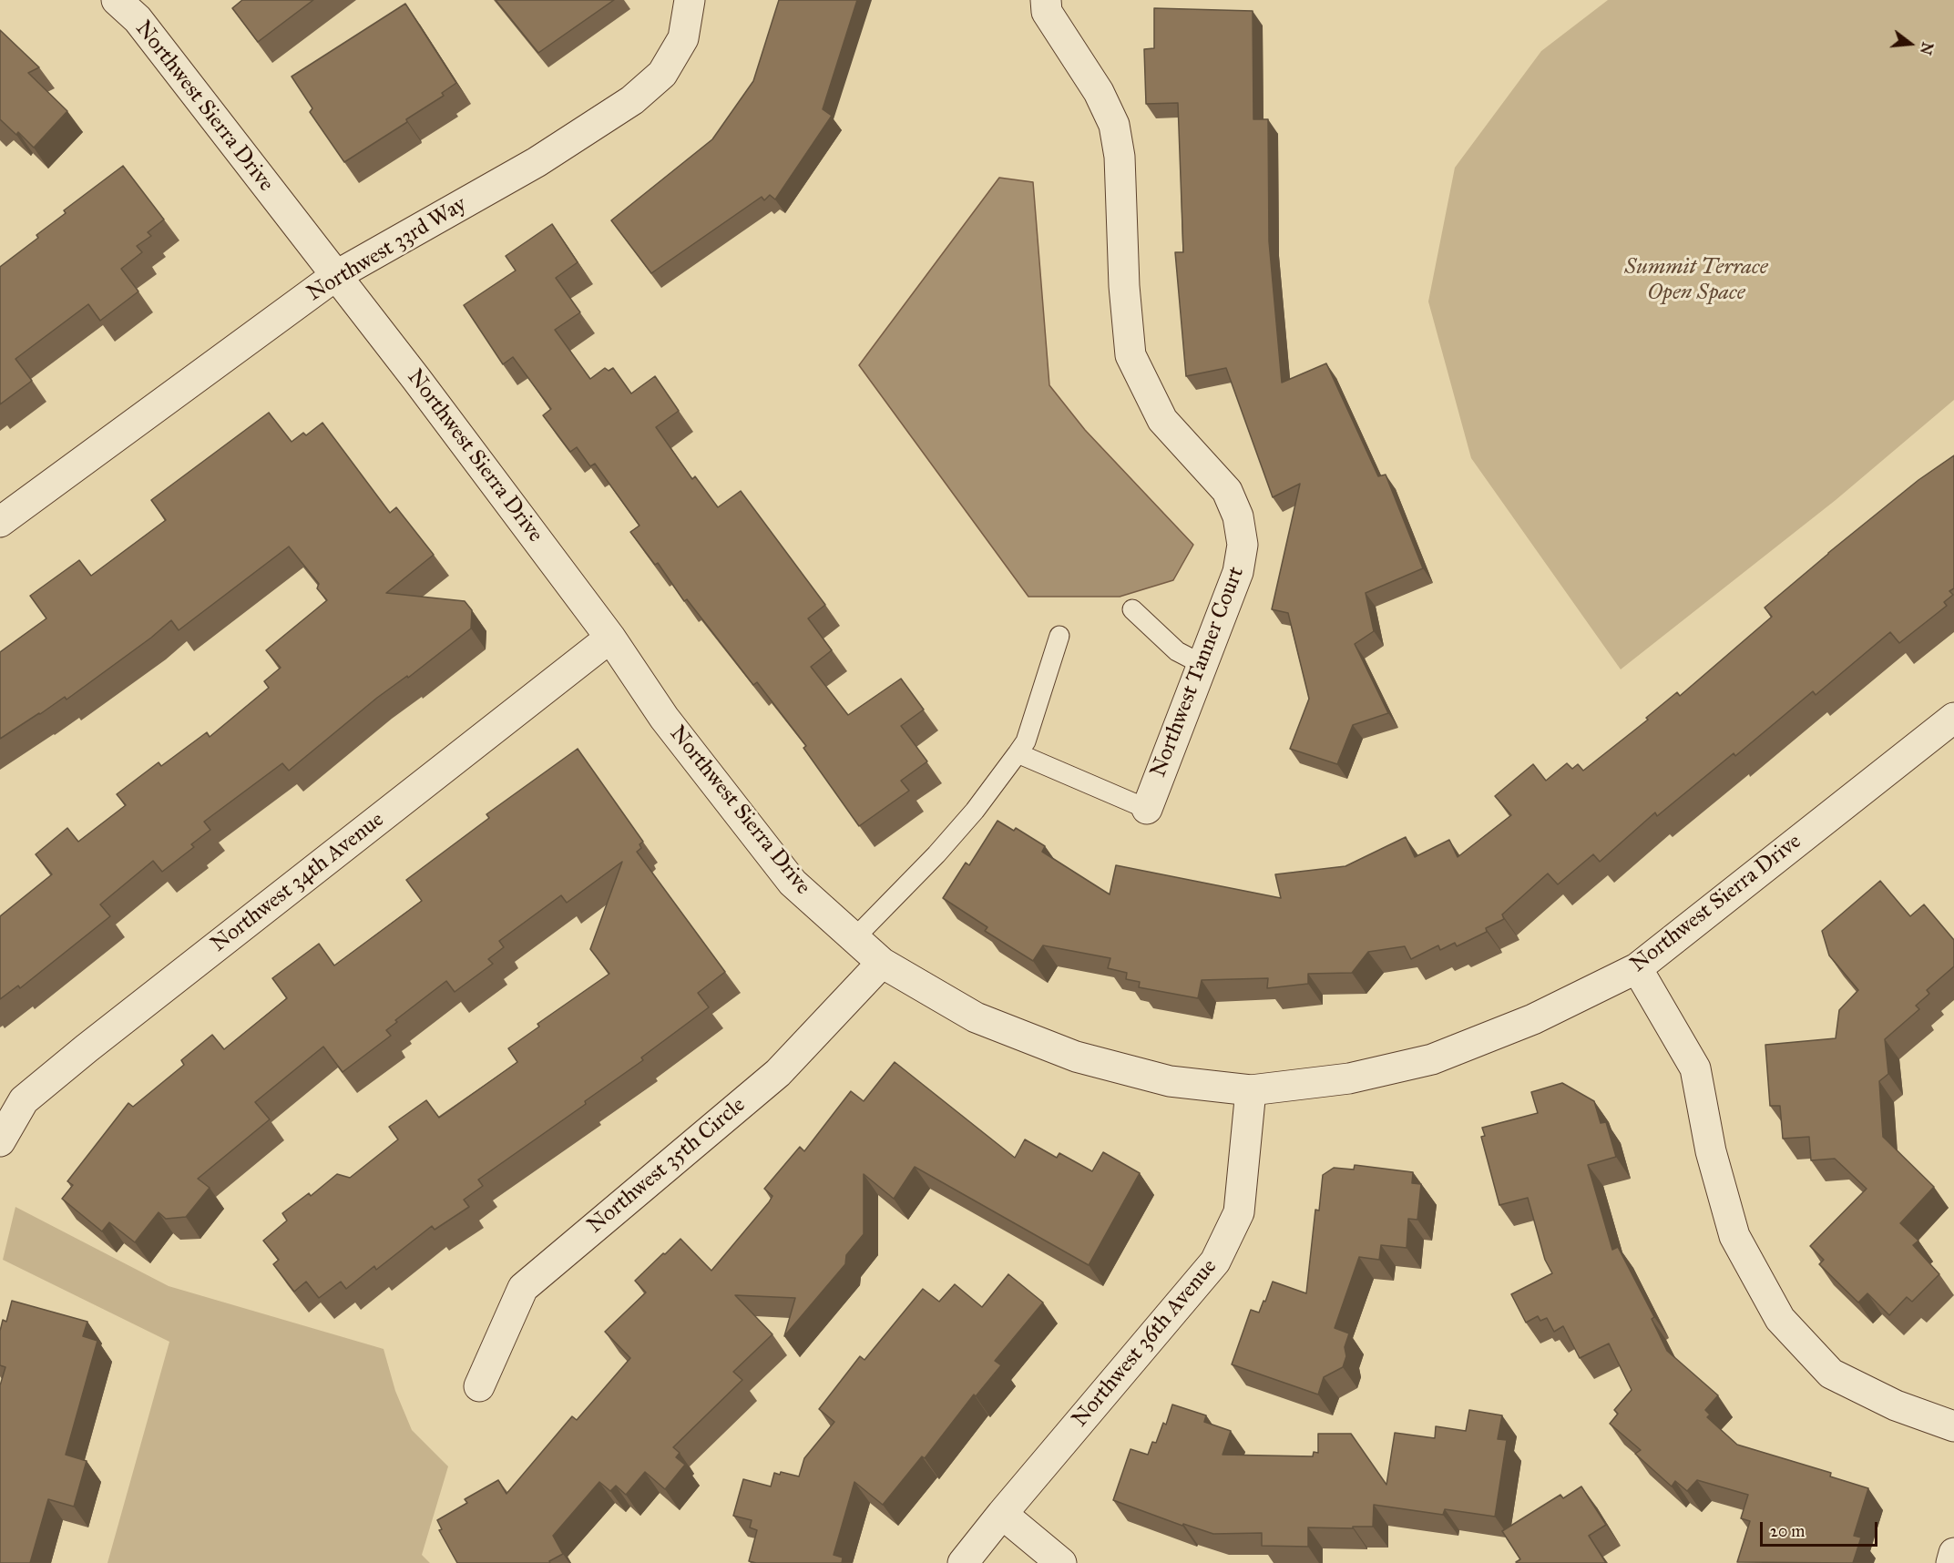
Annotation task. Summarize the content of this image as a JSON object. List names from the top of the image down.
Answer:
{
  "streets": {
    "street": [
      "Northwest Sierra Drive",
      "Northwest 33rd Way",
      "Northwest Tanner Court",
      "Northwest 34th Avenue",
      "Northwest 35th Circle",
      "Northwest 36th Avenue"
    ]
  },
  "crossings": [
    ["Northwest Sierra Drive", "Northwest 33rd Way"],
    ["Northwest Sierra Drive", "Northwest 34th Avenue"],
    ["Northwest Sierra Drive", "Northwest 35th Circle"],
    ["Northwest Sierra Drive", "Northwest 36th Avenue"]
  ],
  "parks": ["Summit Terrace Open Space"],
  "scale_bar": "20 m",
  "north": "right"
}
